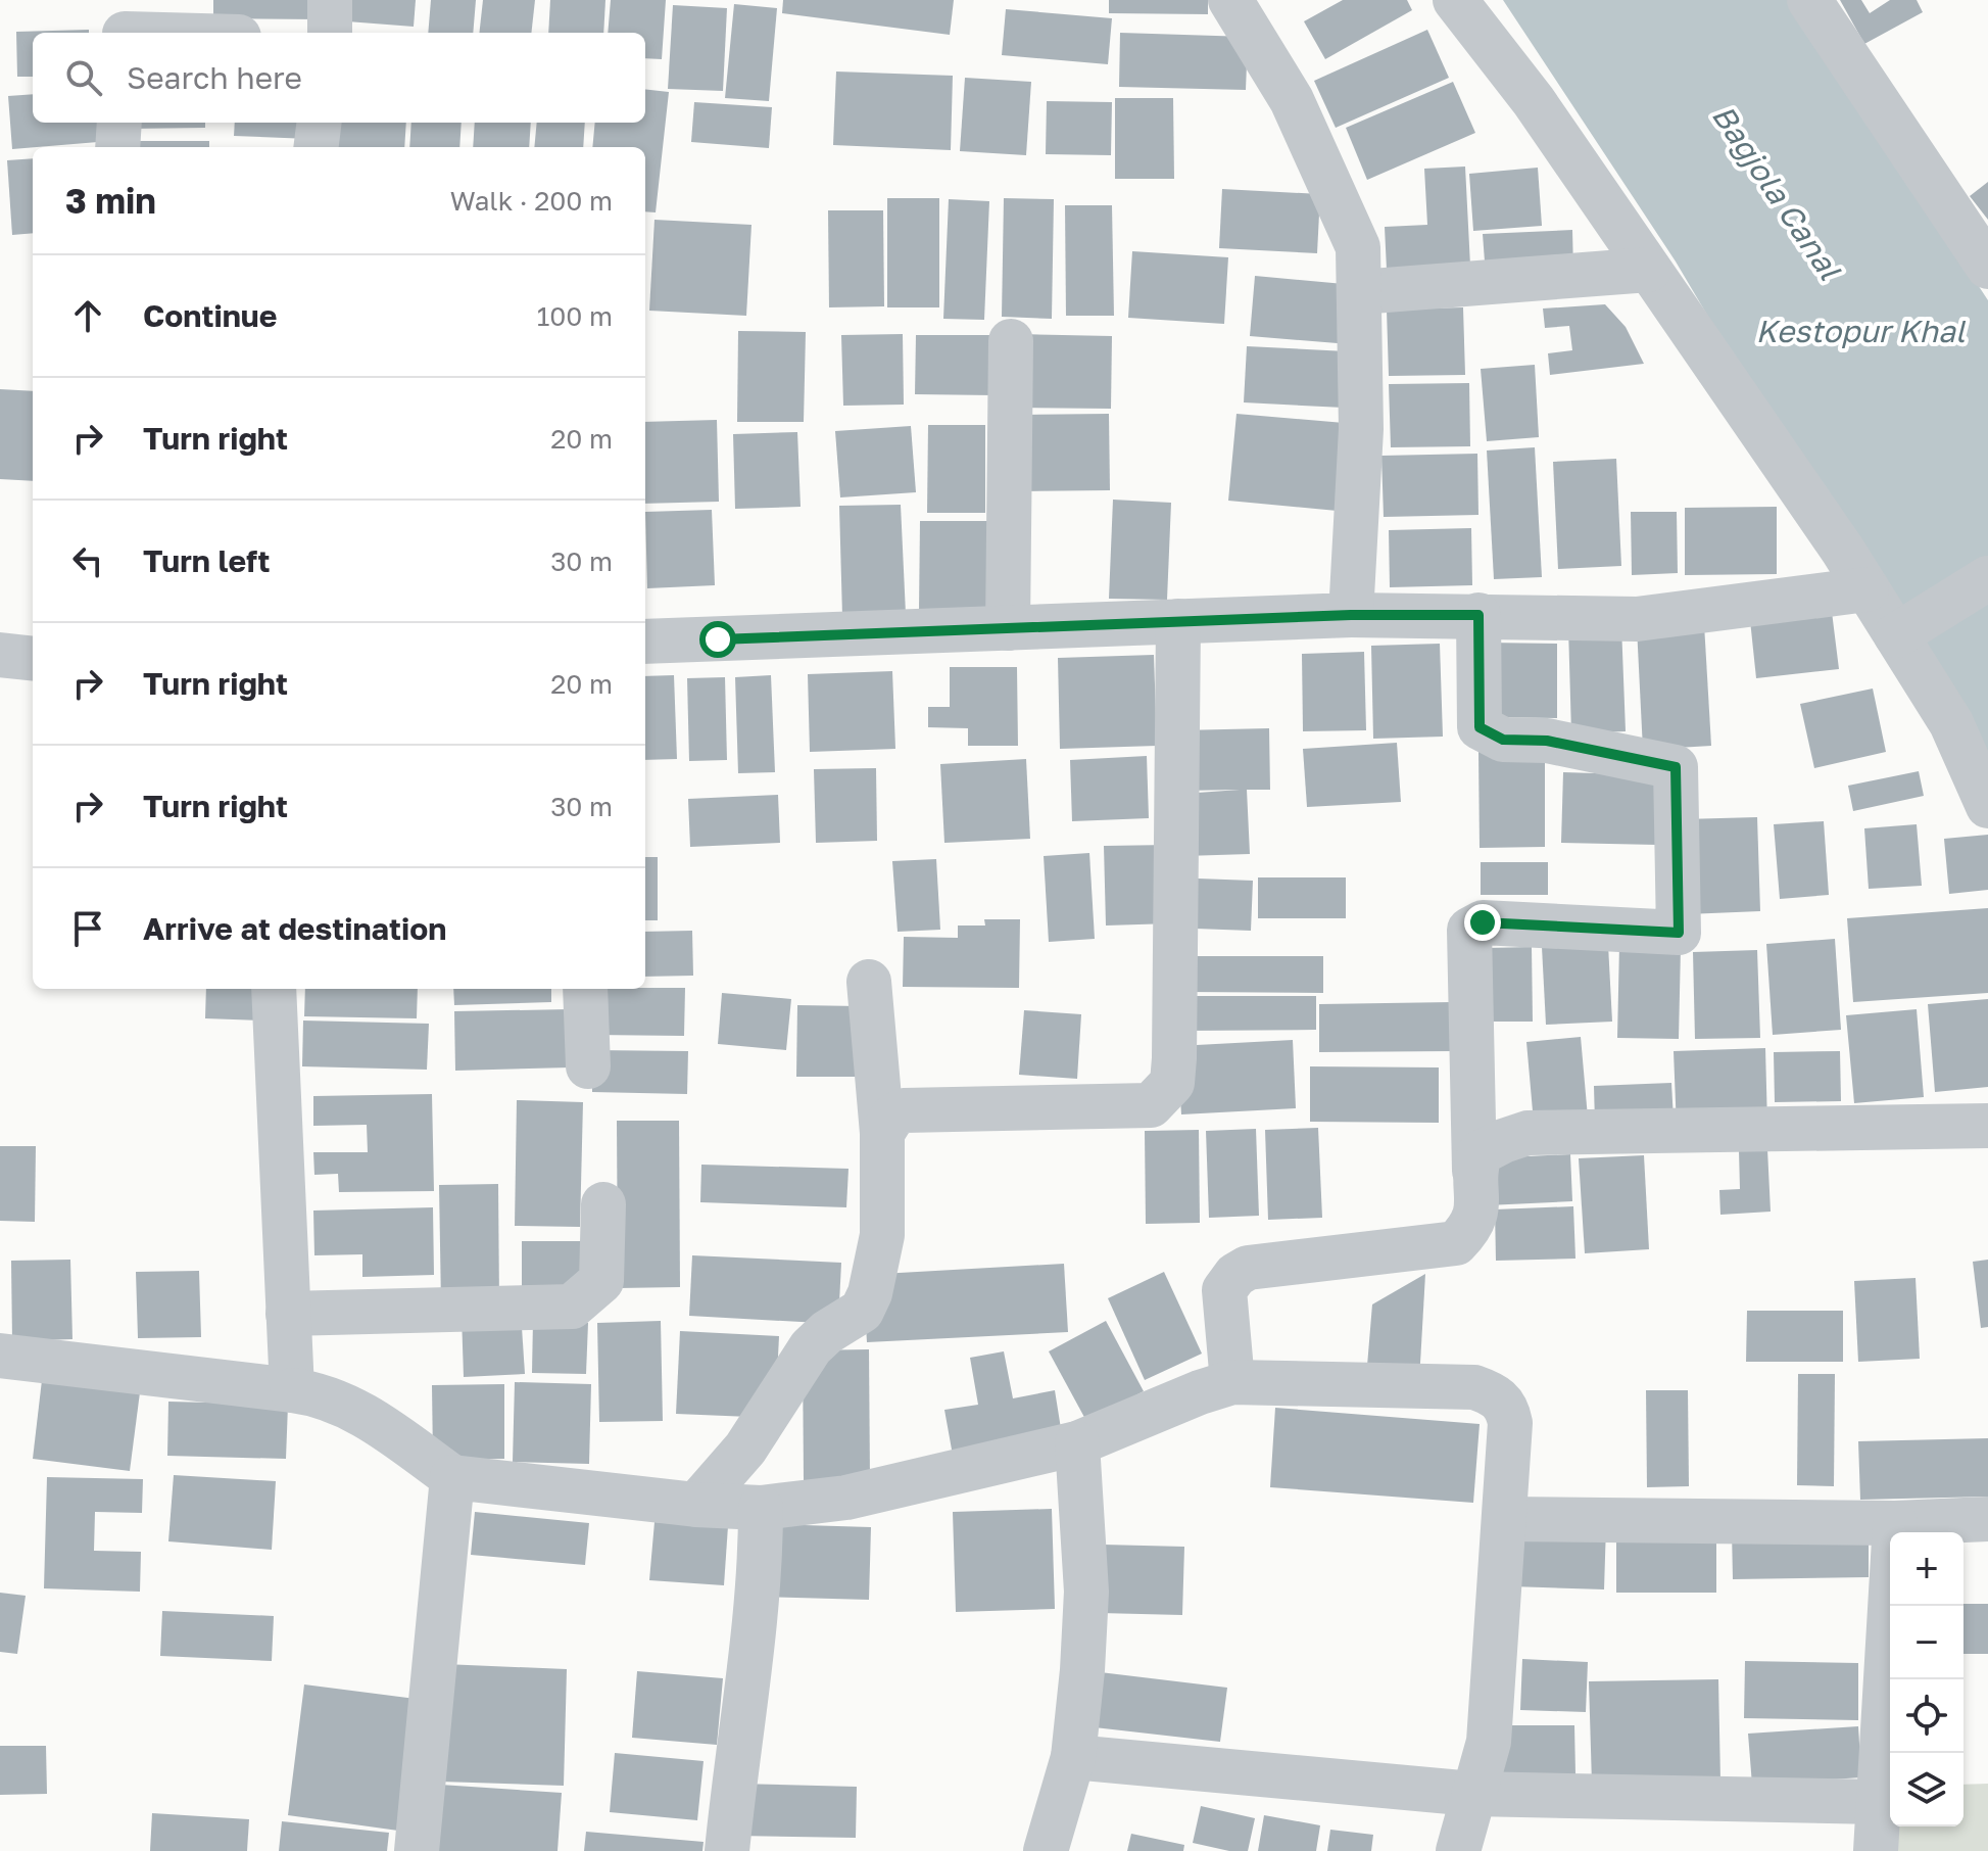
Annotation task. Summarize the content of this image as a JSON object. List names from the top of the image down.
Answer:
{
  "water": ["Bagjola Canal", "Kestopur Khal"],
  "page": {
    "search": "Search here",
    "heading": ["3 min", "Walk · 200 m"],
    "list": [
      ["Continue", "100 m"],
      ["Turn right", "20 m"],
      ["Turn left", "30 m"],
      ["Turn right", "20 m"],
      ["Turn right", "30 m"],
      "Arrive at destination"
    ],
    "map_buttons": ["+", "−"]
  }
}
